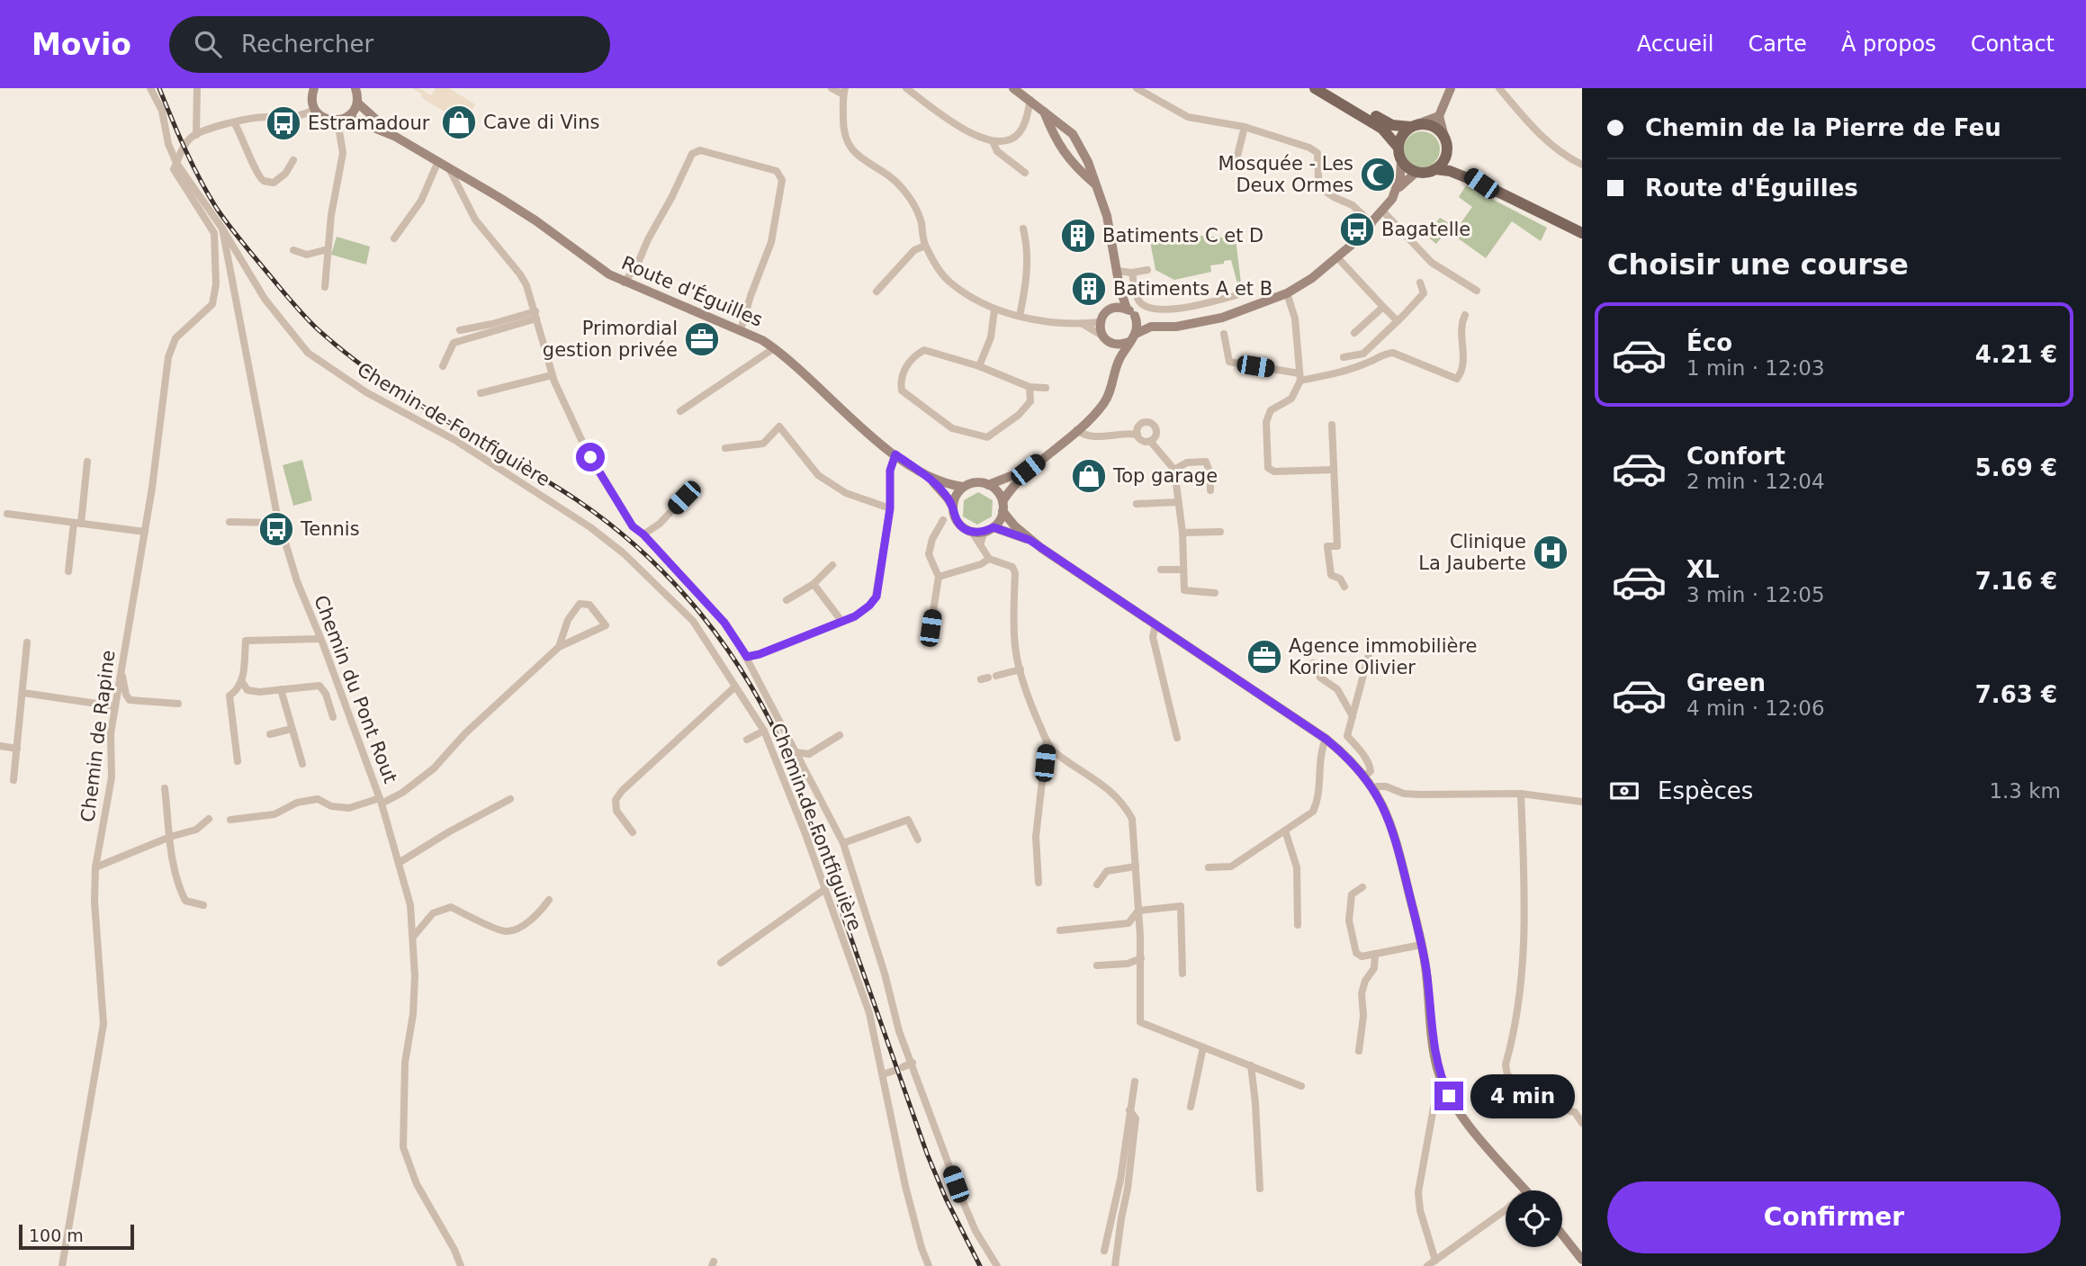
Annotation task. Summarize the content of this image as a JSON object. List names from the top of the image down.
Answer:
{
  "streets": {
    "street": [
      "Route d'Éguilles",
      "Chemin de Fontfiguière",
      "Chemin du Pont Rout",
      "Chemin de Rapine"
    ]
  },
  "crossings": [
    ["Chemin de Fontfiguière", "Chemin du Pont Rout"],
    ["Chemin du Pont Rout", "Chemin de Rapine"]
  ],
  "places": {
    "shop": ["Cave di Vins", "Top garage"],
    "bus stop": ["Estramadour", "Bagatelle", "Tennis"],
    "mosque": ["Mosquée - Les Deux Ormes"],
    "building": ["Batiments C et D", "Batiments A et B"],
    "office": ["Primordial gestion privée", "Agence immobilière Korine Olivier"],
    "hospital": ["Clinique La Jauberte"]
  },
  "scale_bar": "100 m",
  "page": {
    "header": "Movio",
    "search": "Rechercher",
    "nav": [
      "Accueil",
      "Carte",
      "À propos",
      "Contact"
    ],
    "banner": ["Chemin de la Pierre de Feu", "Route d'Éguilles"],
    "heading": "Choisir une course",
    "list": [
      {
        "name": "Éco",
        "note": "1 min · 12:03",
        "value": "4.21 €"
      },
      {
        "name": "Confort",
        "note": "2 min · 12:04",
        "value": "5.69 €"
      },
      {
        "name": "XL",
        "note": "3 min · 12:05",
        "value": "7.16 €"
      },
      {
        "name": "Green",
        "note": "4 min · 12:06",
        "value": "7.63 €"
      }
    ],
    "pay": ["Espèces", "1.3 km"],
    "bubble": "4 min",
    "buttons": "Confirmer",
    "scale": "100 m"
  }
}
